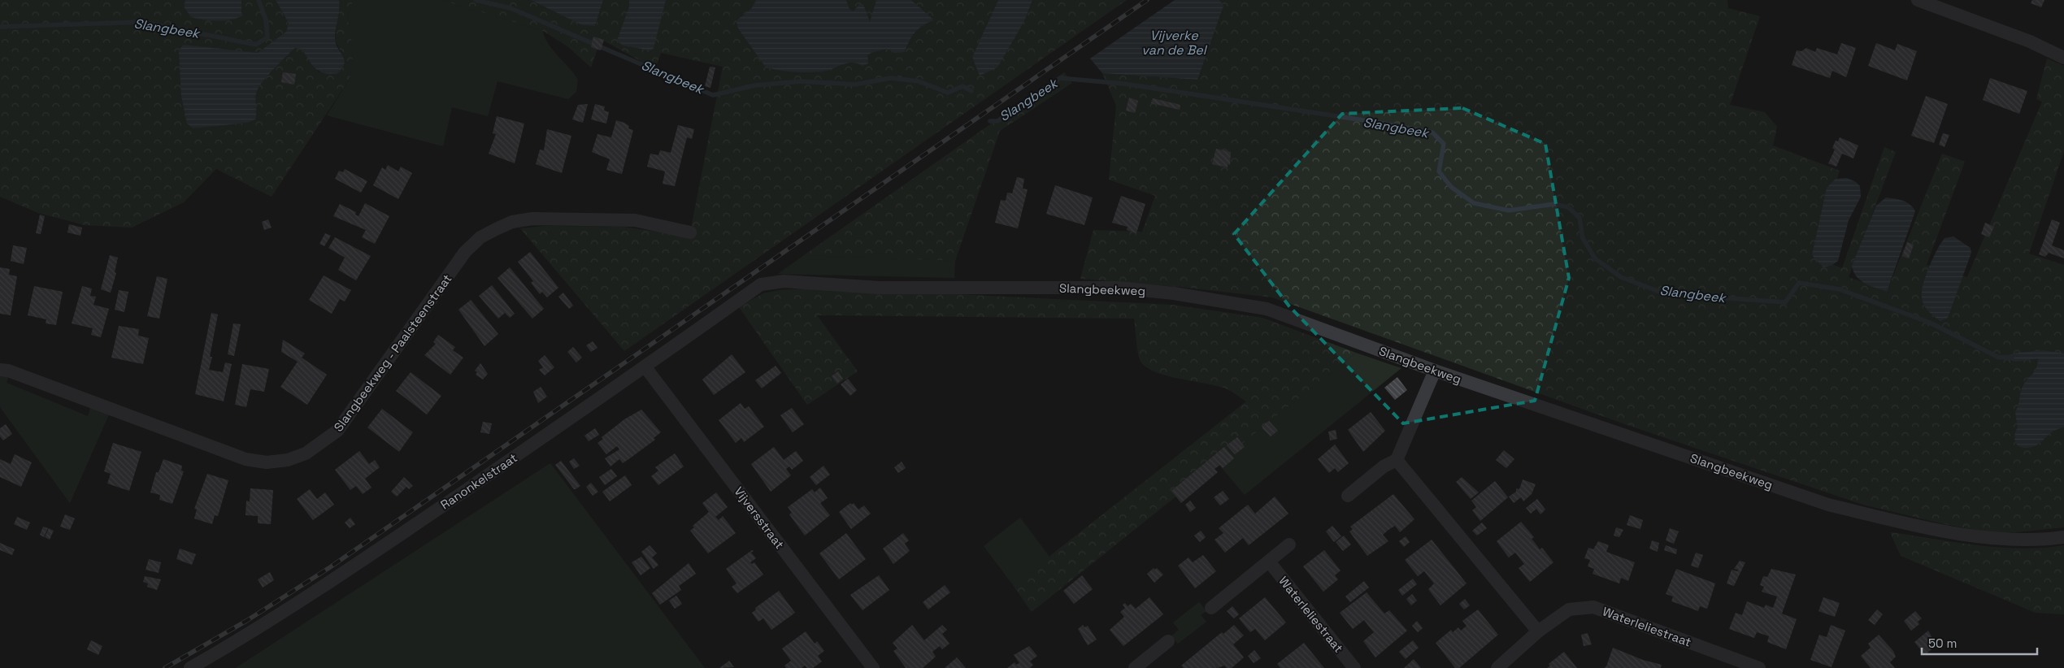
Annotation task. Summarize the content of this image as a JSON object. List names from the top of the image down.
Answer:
{
  "streets": {
    "street": [
      "Slangbeekweg",
      "Slangbeekweg - Paalsteenstraat",
      "Ranonkelstraat",
      "Vijversstraat",
      "Waterleliestraat"
    ]
  },
  "crossings": [
    ["Slangbeekweg", "Ranonkelstraat"],
    ["Ranonkelstraat", "Vijversstraat"]
  ],
  "water": ["Slangbeek", "Vijverke van de Bel"],
  "scale_bar": "50 m"
}
